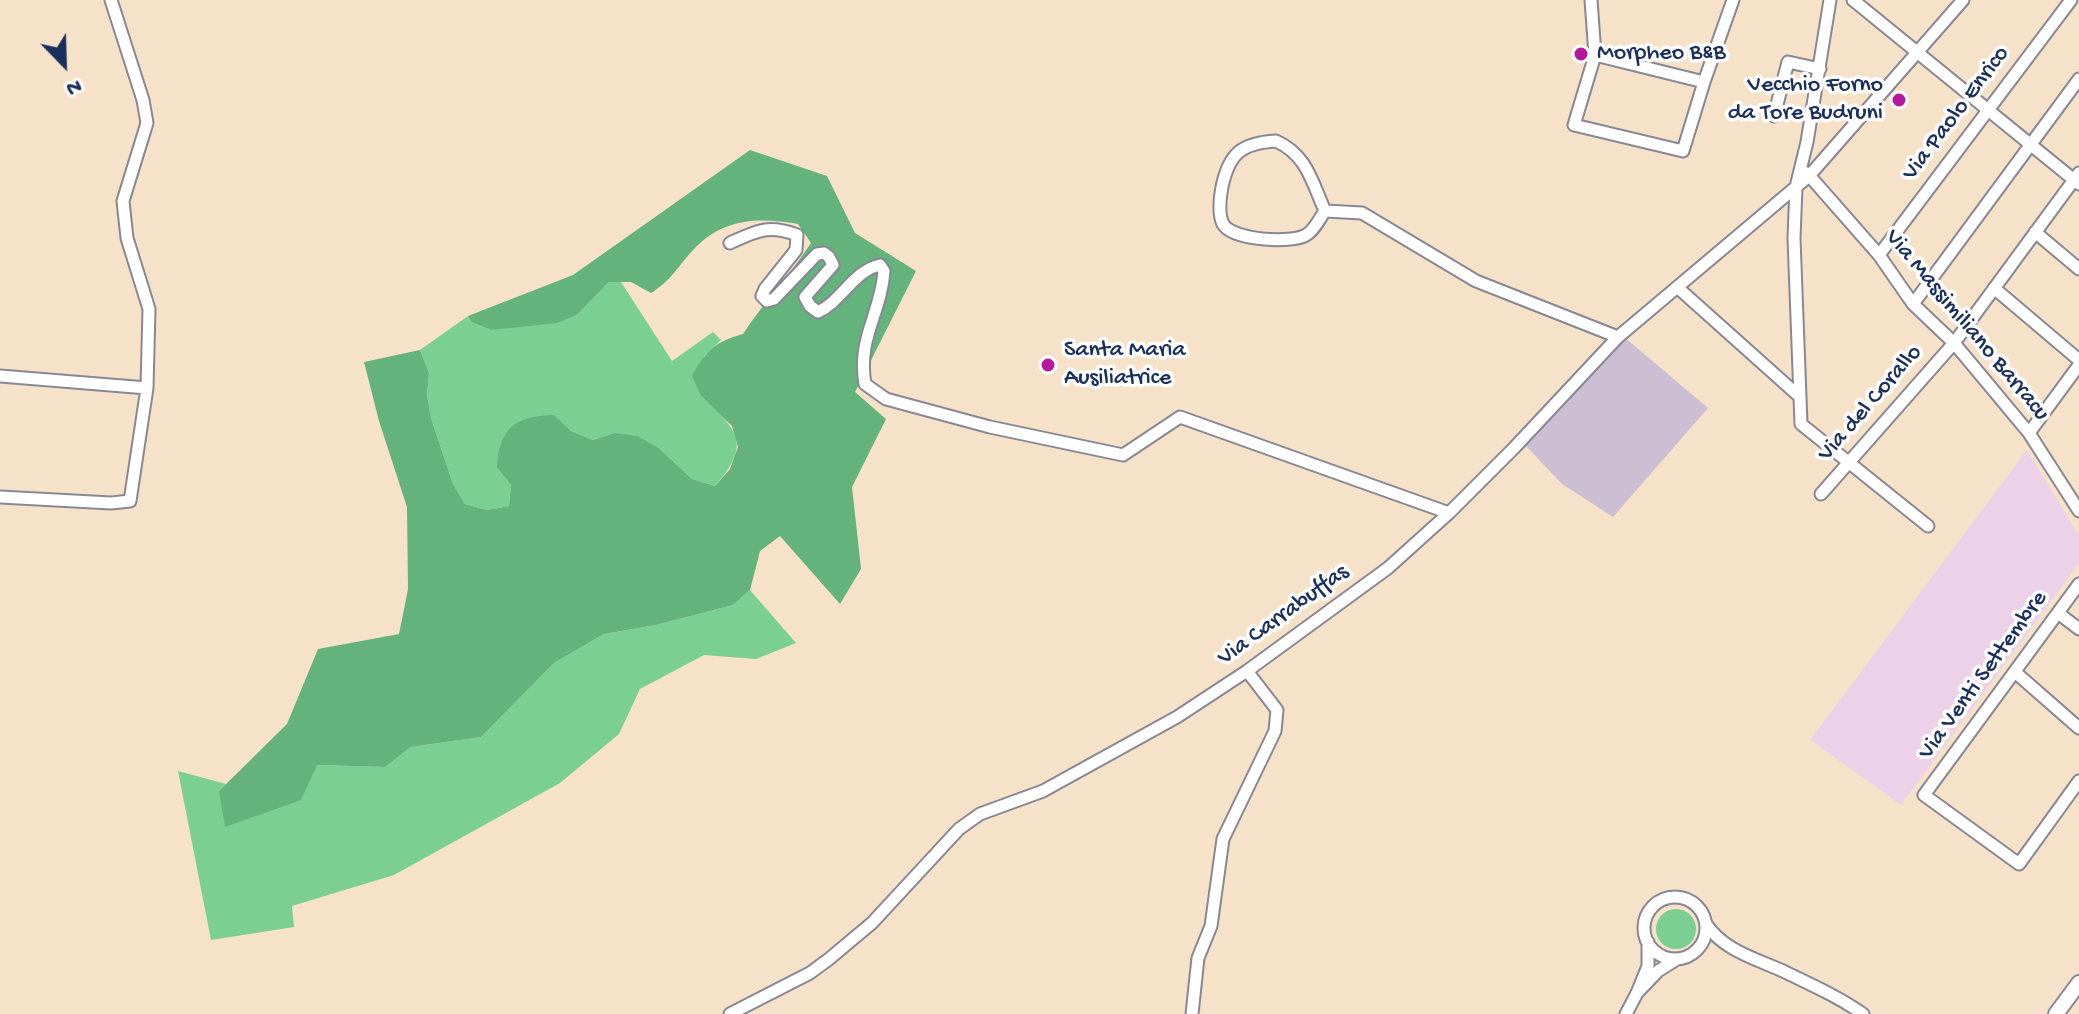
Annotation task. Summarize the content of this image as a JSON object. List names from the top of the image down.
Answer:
{
  "streets": {
    "street": [
      "Via Paolo Enrico",
      "Via Massimiliano Barracu",
      "Via del Corallo",
      "Via Carrabuffas",
      "Via Venti Settembre"
    ]
  },
  "crossings": [
    ["Via Paolo Enrico", "Via Massimiliano Barracu"],
    ["Via Massimiliano Barracu", "Via del Corallo"],
    ["Via Massimiliano Barracu", "Via Carrabuffas"]
  ],
  "places": ["Morpheo B&B", "Vecchio Forno da Tore Budruni", "Santa Maria Ausiliatrice"],
  "north": "bottom right"
}
